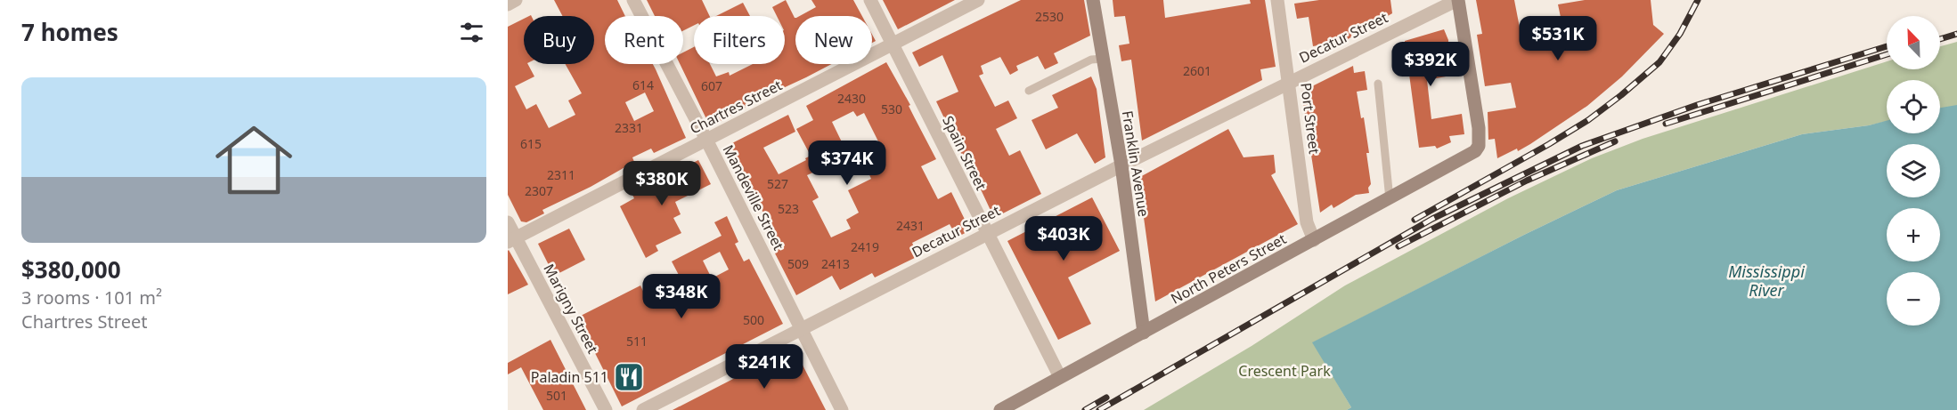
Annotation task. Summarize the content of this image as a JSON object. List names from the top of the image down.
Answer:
{
  "streets": {
    "street": [
      "Decatur Street",
      "Chartres Street",
      "Port Street",
      "Spain Street",
      "Franklin Avenue",
      "Mandeville Street",
      "North Peters Street",
      "Marigny Street"
    ]
  },
  "crossings": [
    ["Decatur Street", "Port Street"],
    ["Decatur Street", "Spain Street"],
    ["Decatur Street", "Franklin Avenue"],
    ["Decatur Street", "Mandeville Street"],
    ["Decatur Street", "North Peters Street"],
    ["Chartres Street", "Spain Street"],
    ["Chartres Street", "Mandeville Street"],
    ["Chartres Street", "Marigny Street"],
    ["Port Street", "North Peters Street"],
    ["Spain Street", "North Peters Street"],
    ["Franklin Avenue", "North Peters Street"]
  ],
  "water": ["Mississippi River"],
  "parks": ["Crescent Park"],
  "places": {
    "restaurant": ["Paladin 511"]
  },
  "house_numbers": [
    "2530",
    "2601",
    "614",
    "607",
    "2430",
    "530",
    "2331",
    "615",
    "2311",
    "527",
    "2307",
    "523",
    "2431",
    "2419",
    "509",
    "2413",
    "500",
    "511",
    "501"
  ],
  "north": "top left",
  "page": {
    "heading": "7 homes",
    "map_buttons": ["+", "−"],
    "price": [
      "$531K",
      "$392K",
      "$374K",
      "$380K",
      "$403K",
      "$348K",
      "$241K"
    ],
    "chip": [
      "Buy",
      "Rent",
      "Filters",
      "New"
    ],
    "list": [
      {
        "name": "$380,000",
        "note": "3 rooms · 101 m² · Chartres Street"
      }
    ]
  }
}
